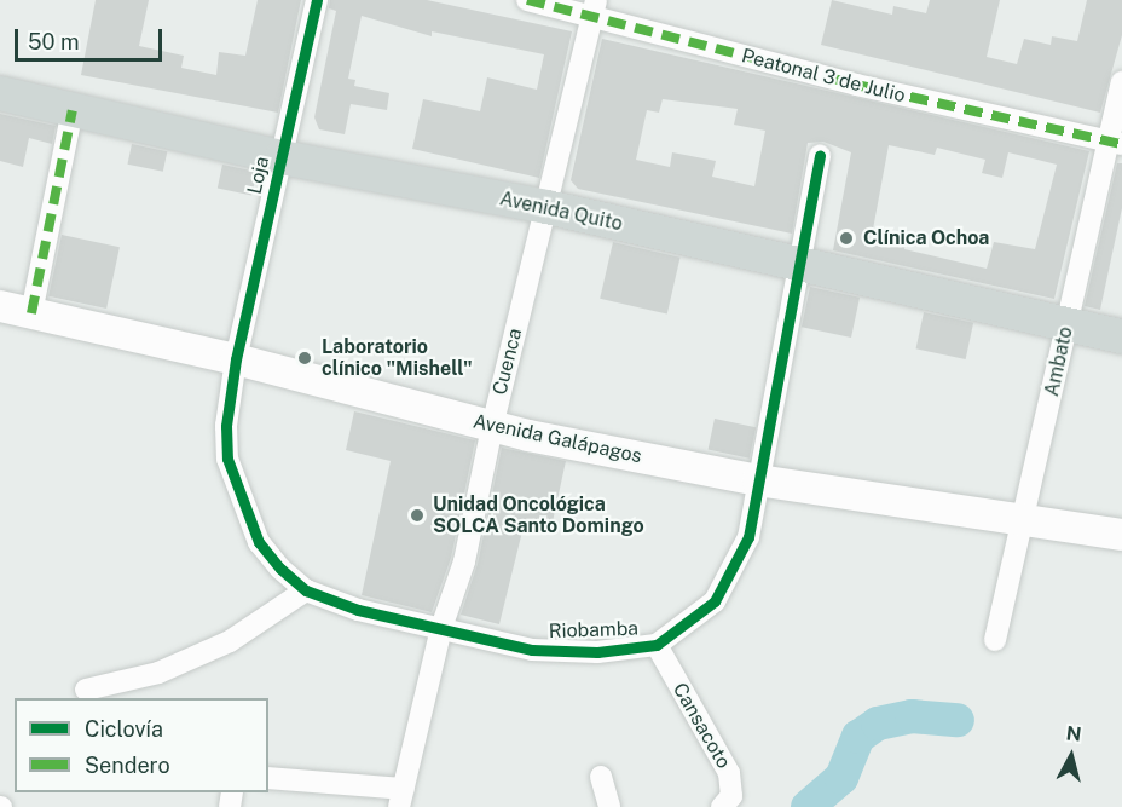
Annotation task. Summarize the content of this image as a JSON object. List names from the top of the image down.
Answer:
{
  "streets": {
    "main road": ["Avenida Quito"],
    "street": [
      "Peatonal 3 de Julio",
      "Loja",
      "Cuenca",
      "Ambato",
      "Avenida Galápagos",
      "Riobamba",
      "Cansacoto"
    ]
  },
  "crossings": [
    ["Peatonal 3 de Julio", "Cuenca"],
    ["Peatonal 3 de Julio", "Ambato"],
    ["Loja", "Avenida Quito"],
    ["Loja", "Avenida Galápagos"],
    ["Loja", "Riobamba"],
    ["Avenida Quito", "Cuenca"],
    ["Avenida Quito", "Ambato"],
    ["Avenida Quito", "Riobamba"],
    ["Cuenca", "Avenida Galápagos"],
    ["Cuenca", "Riobamba"],
    ["Ambato", "Avenida Galápagos"],
    ["Avenida Galápagos", "Riobamba"],
    ["Riobamba", "Cansacoto"]
  ],
  "places": ["Clínica Ochoa", "Laboratorio clínico \"Mishell\"", "Unidad Oncológica SOLCA Santo Domingo"],
  "legend": ["Ciclovía", "Sendero"],
  "scale_bar": "50 m",
  "north": "top"
}
